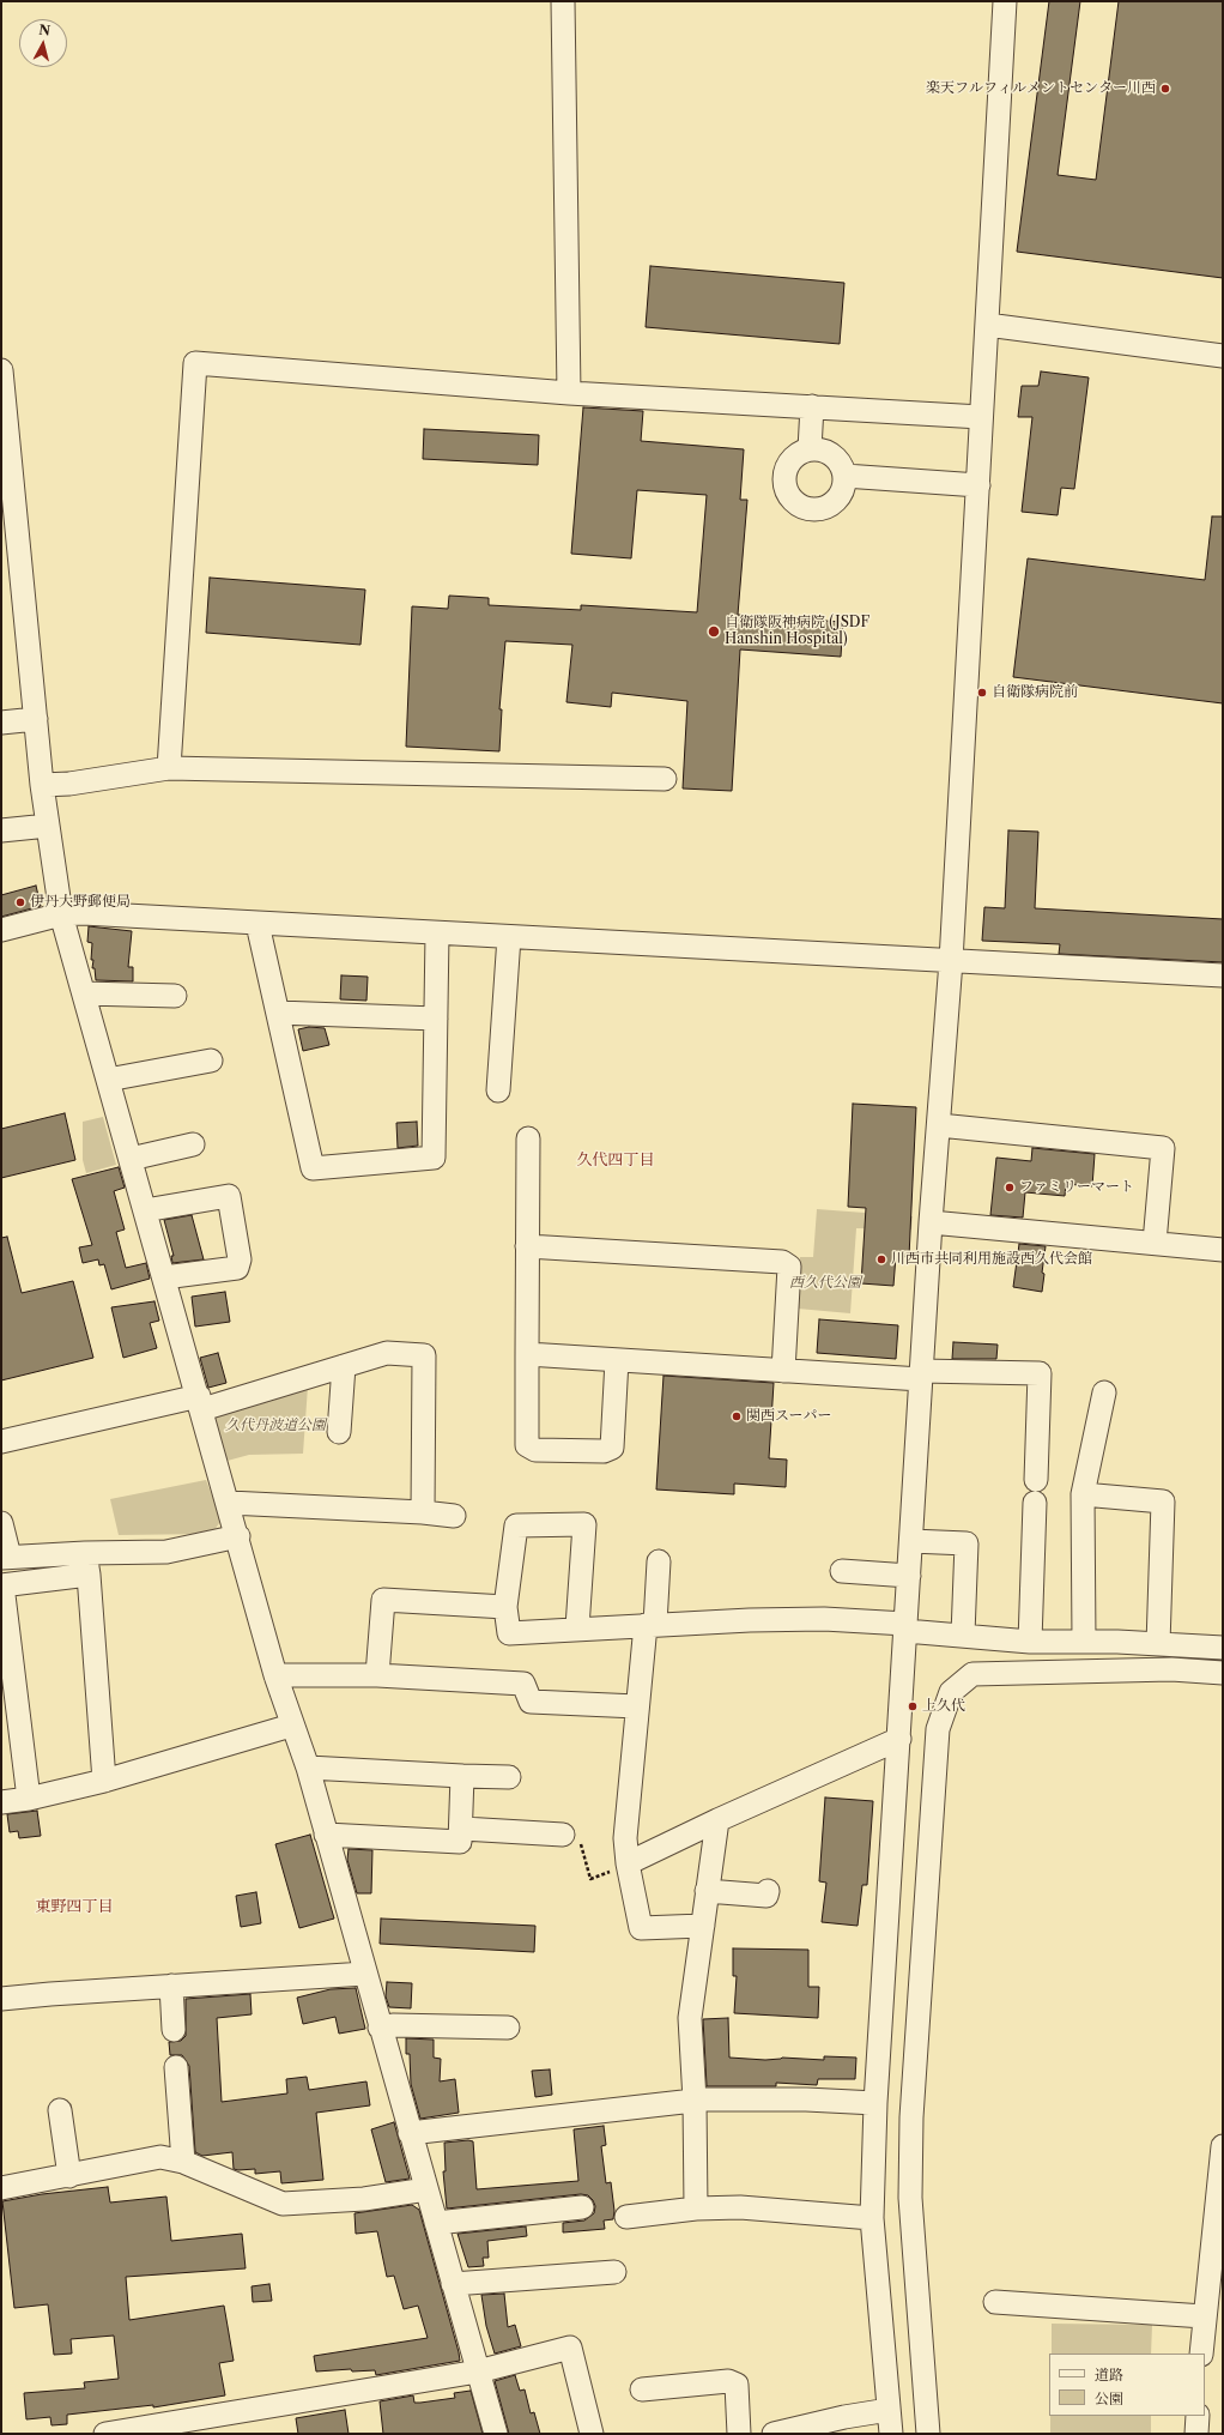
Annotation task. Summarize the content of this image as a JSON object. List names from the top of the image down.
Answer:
{
  "districts": ["久代四丁目", "東野四丁目"],
  "parks": ["西久代公園", "久代丹波道公園"],
  "places": [
    "楽天フルフィルメントセンター川西",
    "自衛隊阪神病院 (JSDF Hanshin Hospital)",
    "自衛隊病院前",
    "伊丹大野郵便局",
    "ファミリーマート",
    "川西市共同利用施設西久代会館",
    "関西スーパー",
    "上久代"
  ],
  "legend": ["道路", "公園"],
  "north": "top"
}
